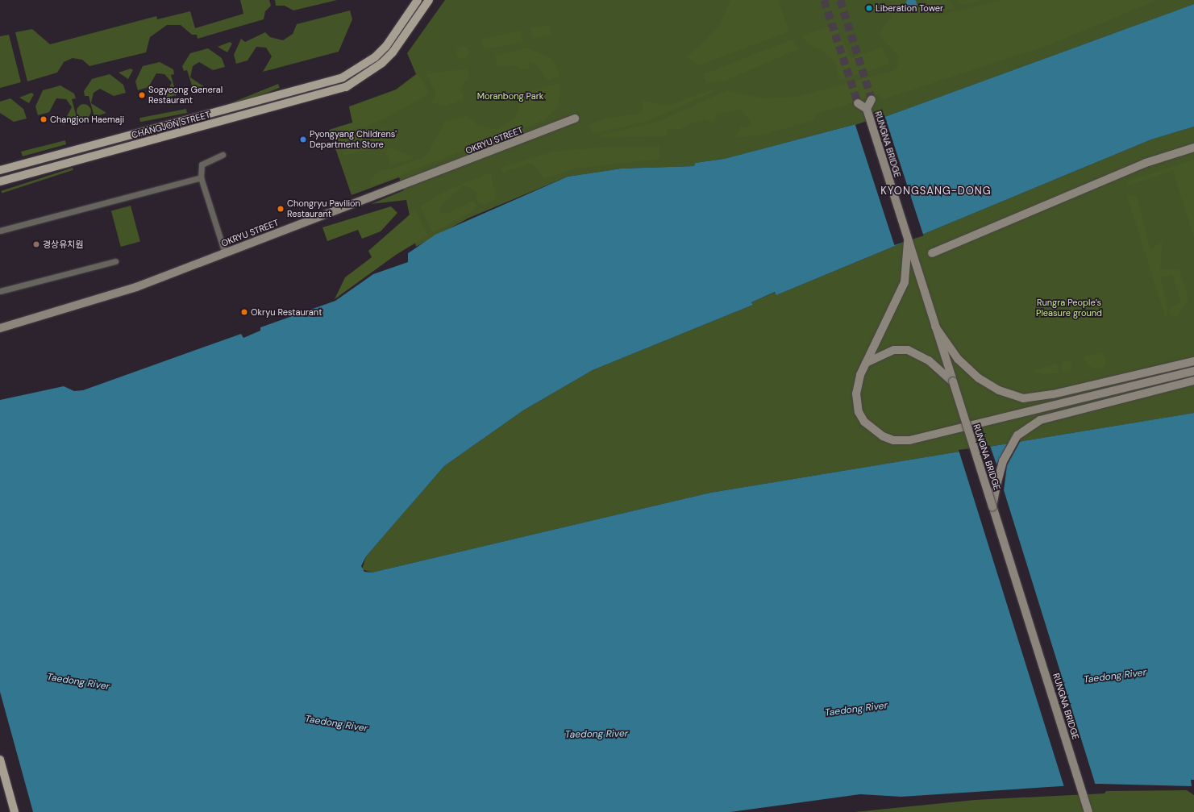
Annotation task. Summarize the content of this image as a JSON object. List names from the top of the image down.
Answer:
{
  "streets": {
    "main road": ["CHANGJON STREET", "OKRYU STREET", "RUNGNA BRIDGE"]
  },
  "districts": ["KYONGSANG-DONG"],
  "water": ["Taedong River"],
  "parks": ["Moranbong Park", "Rungra People’s Pleasure ground"],
  "places": [
    "Liberation Tower",
    "Sogyeong General Restaurant",
    "Changjon Haemaji",
    "Pyongyang Childrens' Department Store",
    "Chongryu Pavilion Restaurant",
    "경상유치원",
    "Okryu Restaurant"
  ]
}
